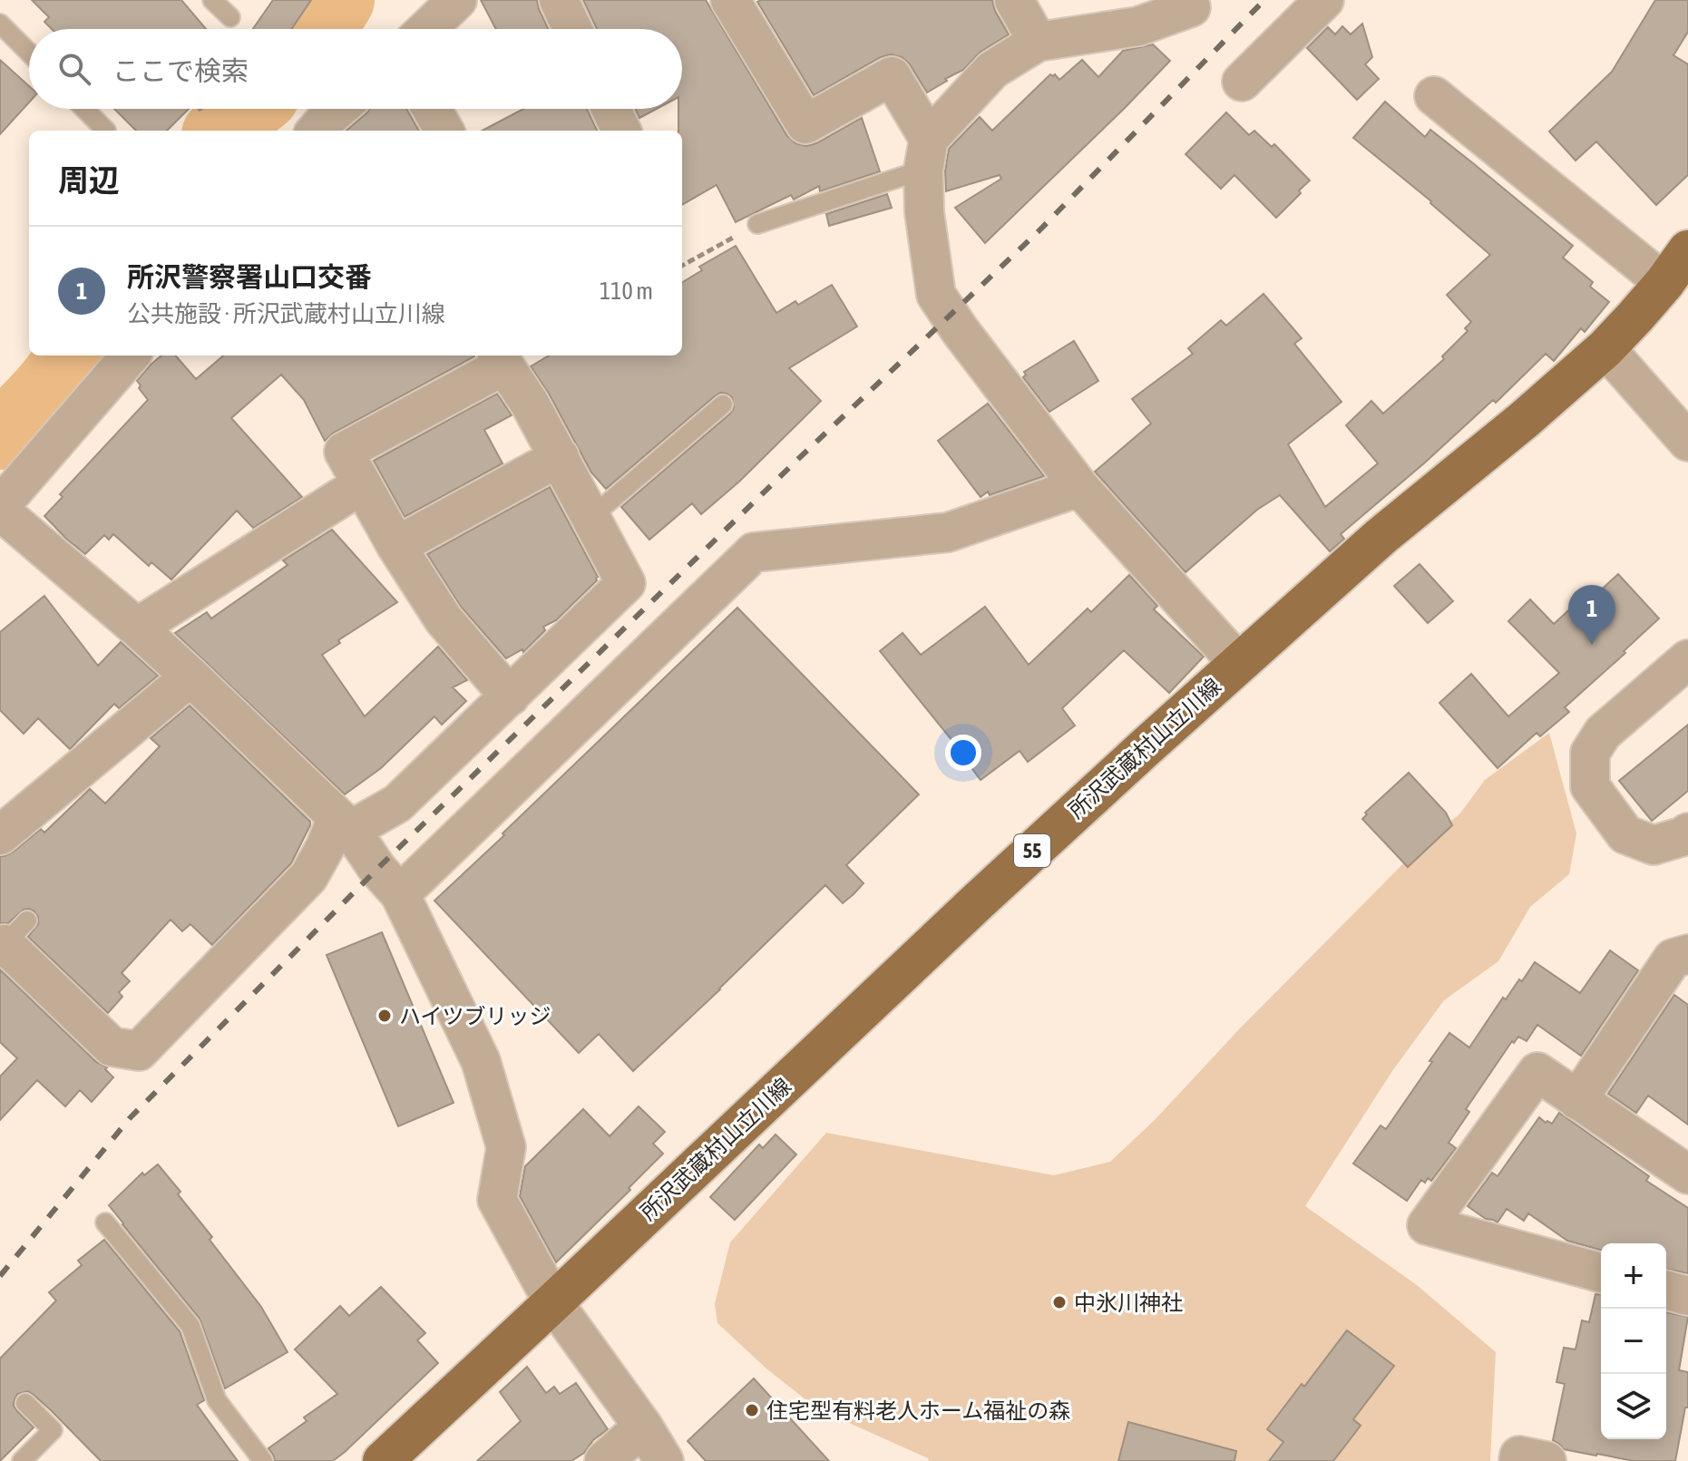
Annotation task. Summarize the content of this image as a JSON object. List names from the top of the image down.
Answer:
{
  "streets": {
    "main road": ["所沢武蔵村山立川線", "55"]
  },
  "places": ["ハイツブリッジ", "中氷川神社", "住宅型有料老人ホーム福祉の森"],
  "page": {
    "search": "ここで検索",
    "heading": "周辺",
    "list": [
      {
        "mark": "1",
        "name": "所沢警察署山口交番",
        "note": "公共施設 · 所沢武蔵村山立川線",
        "value": "110 m"
      }
    ],
    "pins": "1",
    "map_buttons": ["+", "−"]
  }
}
